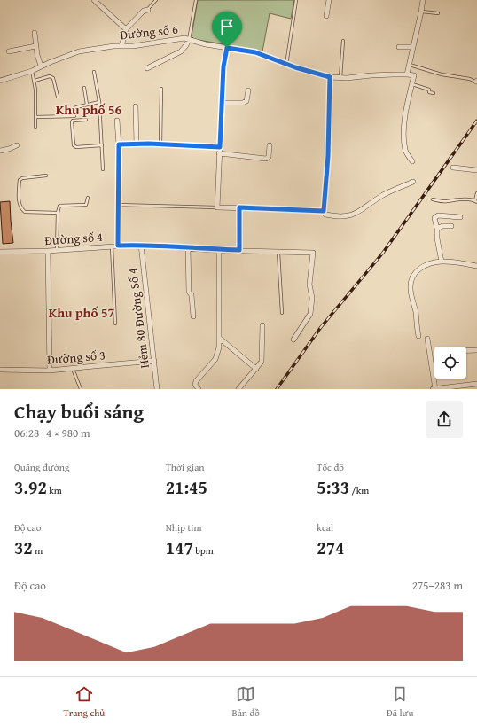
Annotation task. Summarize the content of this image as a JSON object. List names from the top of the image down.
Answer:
{
  "streets": {
    "street": [
      "Đường số 6",
      "Đường số 4",
      "Hẻm 80 Đường Số 4",
      "Đường số 3"
    ]
  },
  "crossings": [
    ["Đường số 4", "Hẻm 80 Đường Số 4"],
    ["Hẻm 80 Đường Số 4", "Đường số 3"]
  ],
  "districts": ["Khu phố 56", "Khu phố 57"],
  "page": {
    "heading": ["Chạy buổi sáng", "06:28 · 4 × 980 m"],
    "stats": [
      ["Quãng đường", "3.92 km"],
      ["Thời gian", "21:45"],
      ["Tốc độ", "5:33 /km"],
      ["Độ cao", "32 m"],
      ["Nhịp tim", "147 bpm"],
      ["kcal", "274"]
    ],
    "chart": ["Độ cao", "275–283 m"],
    "tabs": ["Trang chủ", "Bản đồ", "Đã lưu"]
  }
}
